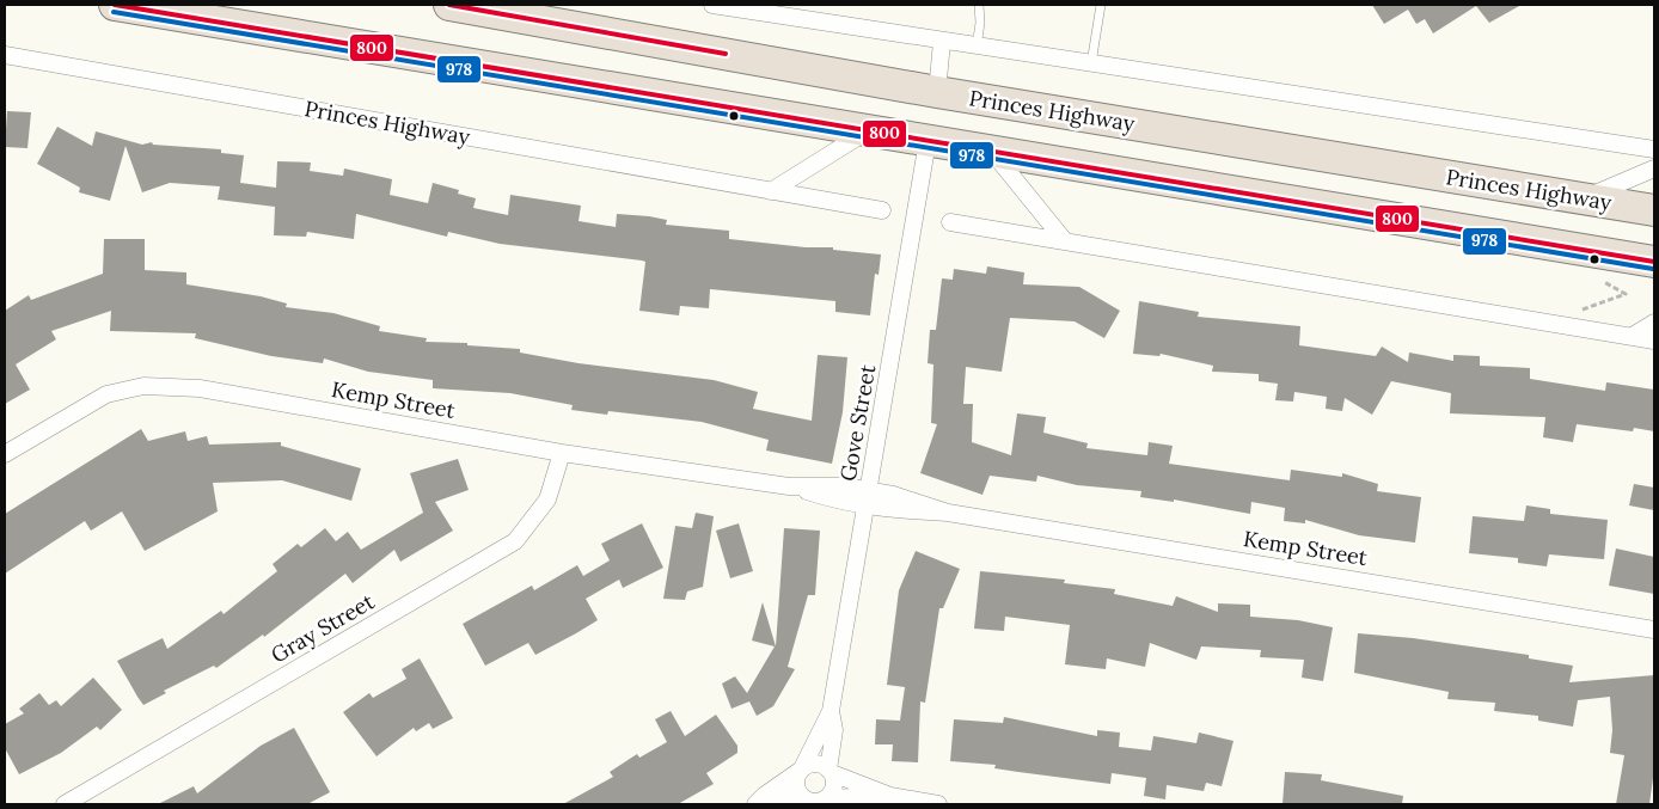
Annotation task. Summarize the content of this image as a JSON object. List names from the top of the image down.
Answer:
{
  "streets": {
    "highway": ["Princes Highway"],
    "street": ["Kemp Street", "Gove Street", "Gray Street"]
  },
  "crossings": [
    ["Kemp Street", "Gove Street"],
    ["Kemp Street", "Gray Street"]
  ],
  "lines": ["transit line 800", "transit line 978"]
}
